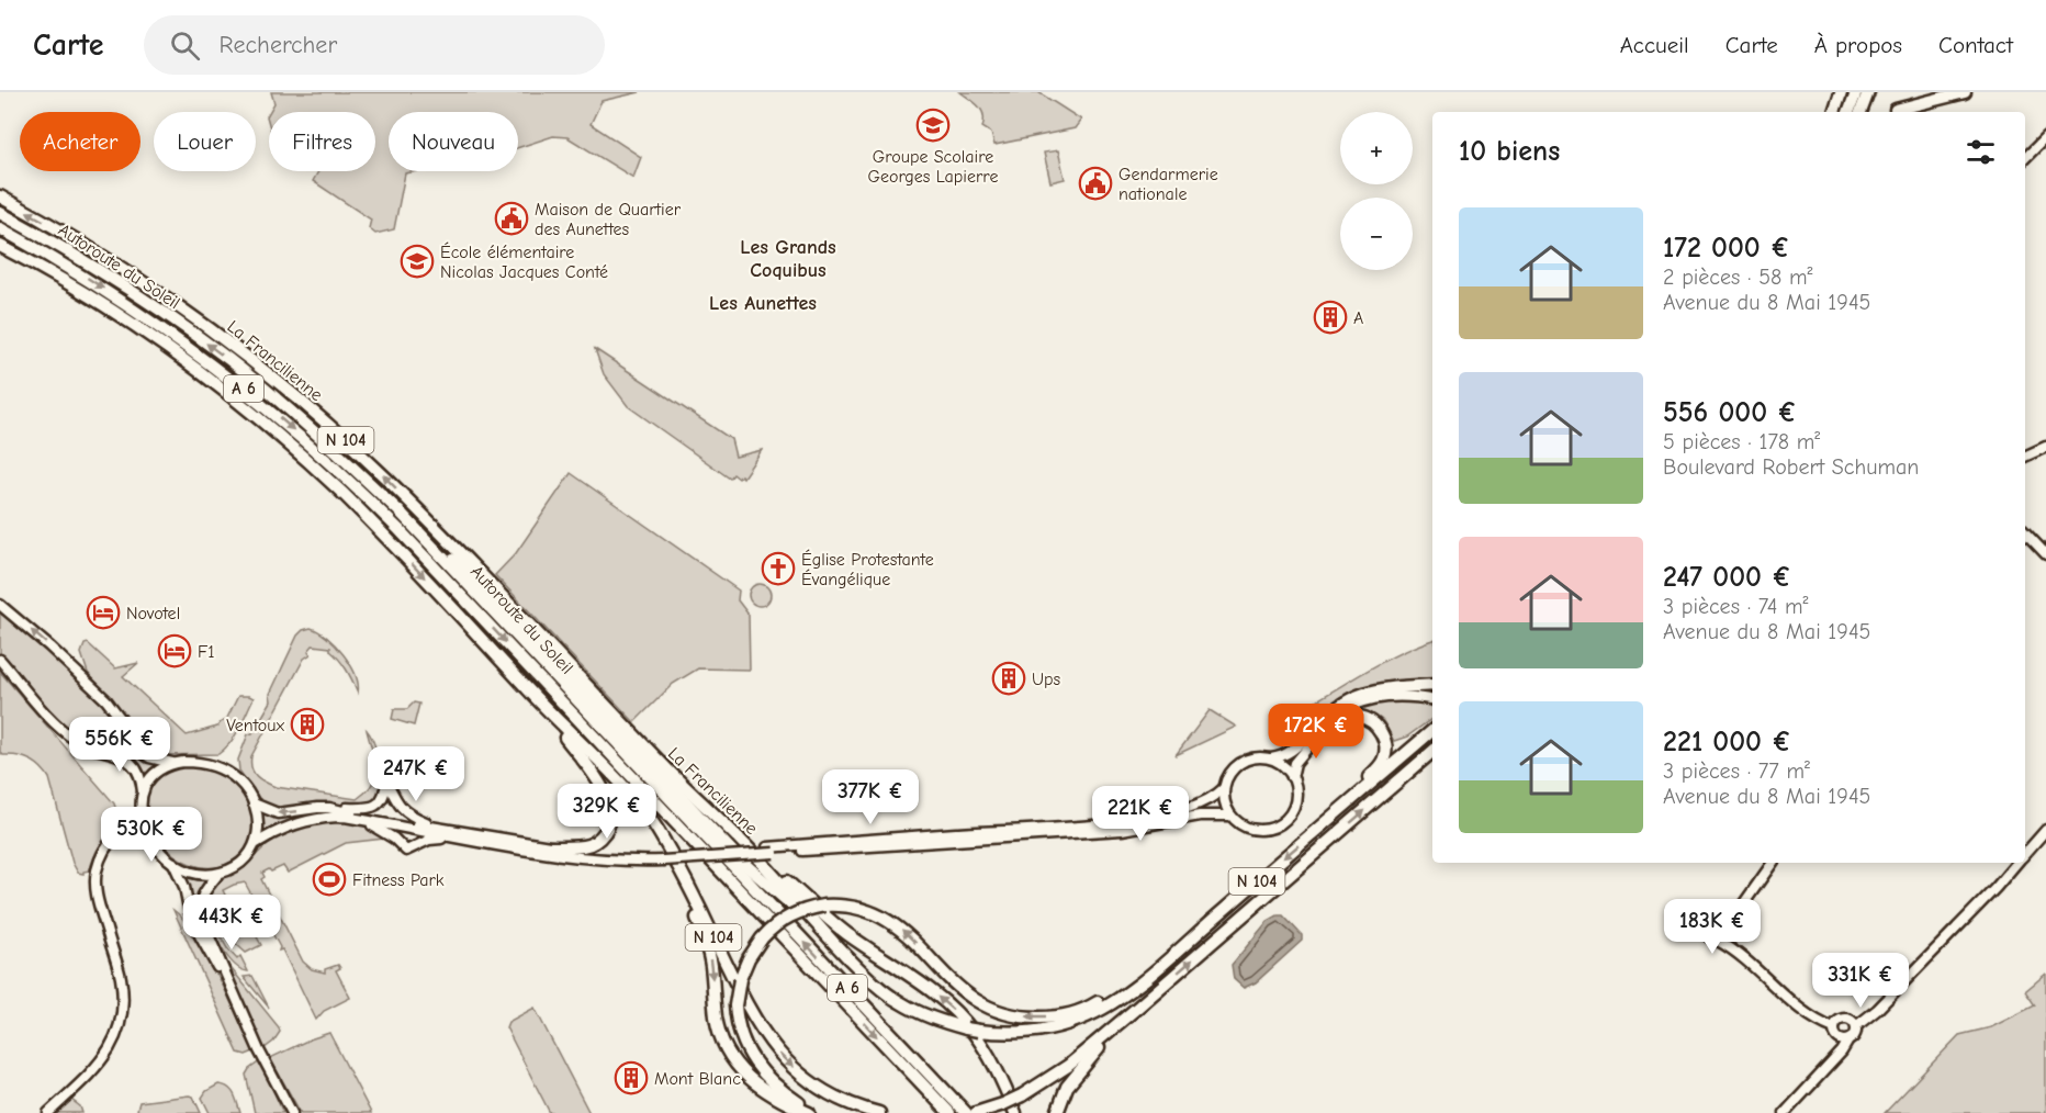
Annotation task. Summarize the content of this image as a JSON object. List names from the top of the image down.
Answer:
{
  "streets": {
    "highway": [
      "Autoroute du Soleil",
      "La Francilienne",
      "A 6",
      "N 104"
    ]
  },
  "districts": ["Les Grands Coquibus", "Les Aunettes"],
  "places": {
    "school or university": ["Groupe Scolaire Georges Lapierre", "École élémentaire Nicolas Jacques Conté"],
    "public building": ["Gendarmerie nationale", "Maison de Quartier des Aunettes"],
    "building": [
      "A",
      "Ups",
      "Ventoux",
      "Mont Blanc"
    ],
    "church": ["Église Protestante Évangélique"],
    "hotel": ["Novotel", "F1"],
    "sports": ["Fitness Park"]
  },
  "page": {
    "header": "Carte",
    "search": "Rechercher",
    "nav": [
      "Accueil",
      "Carte",
      "À propos",
      "Contact"
    ],
    "map_buttons": ["+", "−"],
    "chip": [
      "Acheter",
      "Louer",
      "Filtres",
      "Nouveau"
    ],
    "heading": "10 biens",
    "list": [
      {
        "name": "172 000 €",
        "note": "2 pièces · 58 m² · Avenue du 8 Mai 1945"
      },
      {
        "name": "556 000 €",
        "note": "5 pièces · 178 m² · Boulevard Robert Schuman"
      },
      {
        "name": "247 000 €",
        "note": "3 pièces · 74 m² · Avenue du 8 Mai 1945"
      },
      {
        "name": "221 000 €",
        "note": "3 pièces · 77 m² · Avenue du 8 Mai 1945"
      }
    ],
    "price": [
      "172K €",
      "556K €",
      "247K €",
      "377K €",
      "329K €",
      "221K €",
      "530K €",
      "443K €",
      "183K €",
      "331K €"
    ]
  }
}
